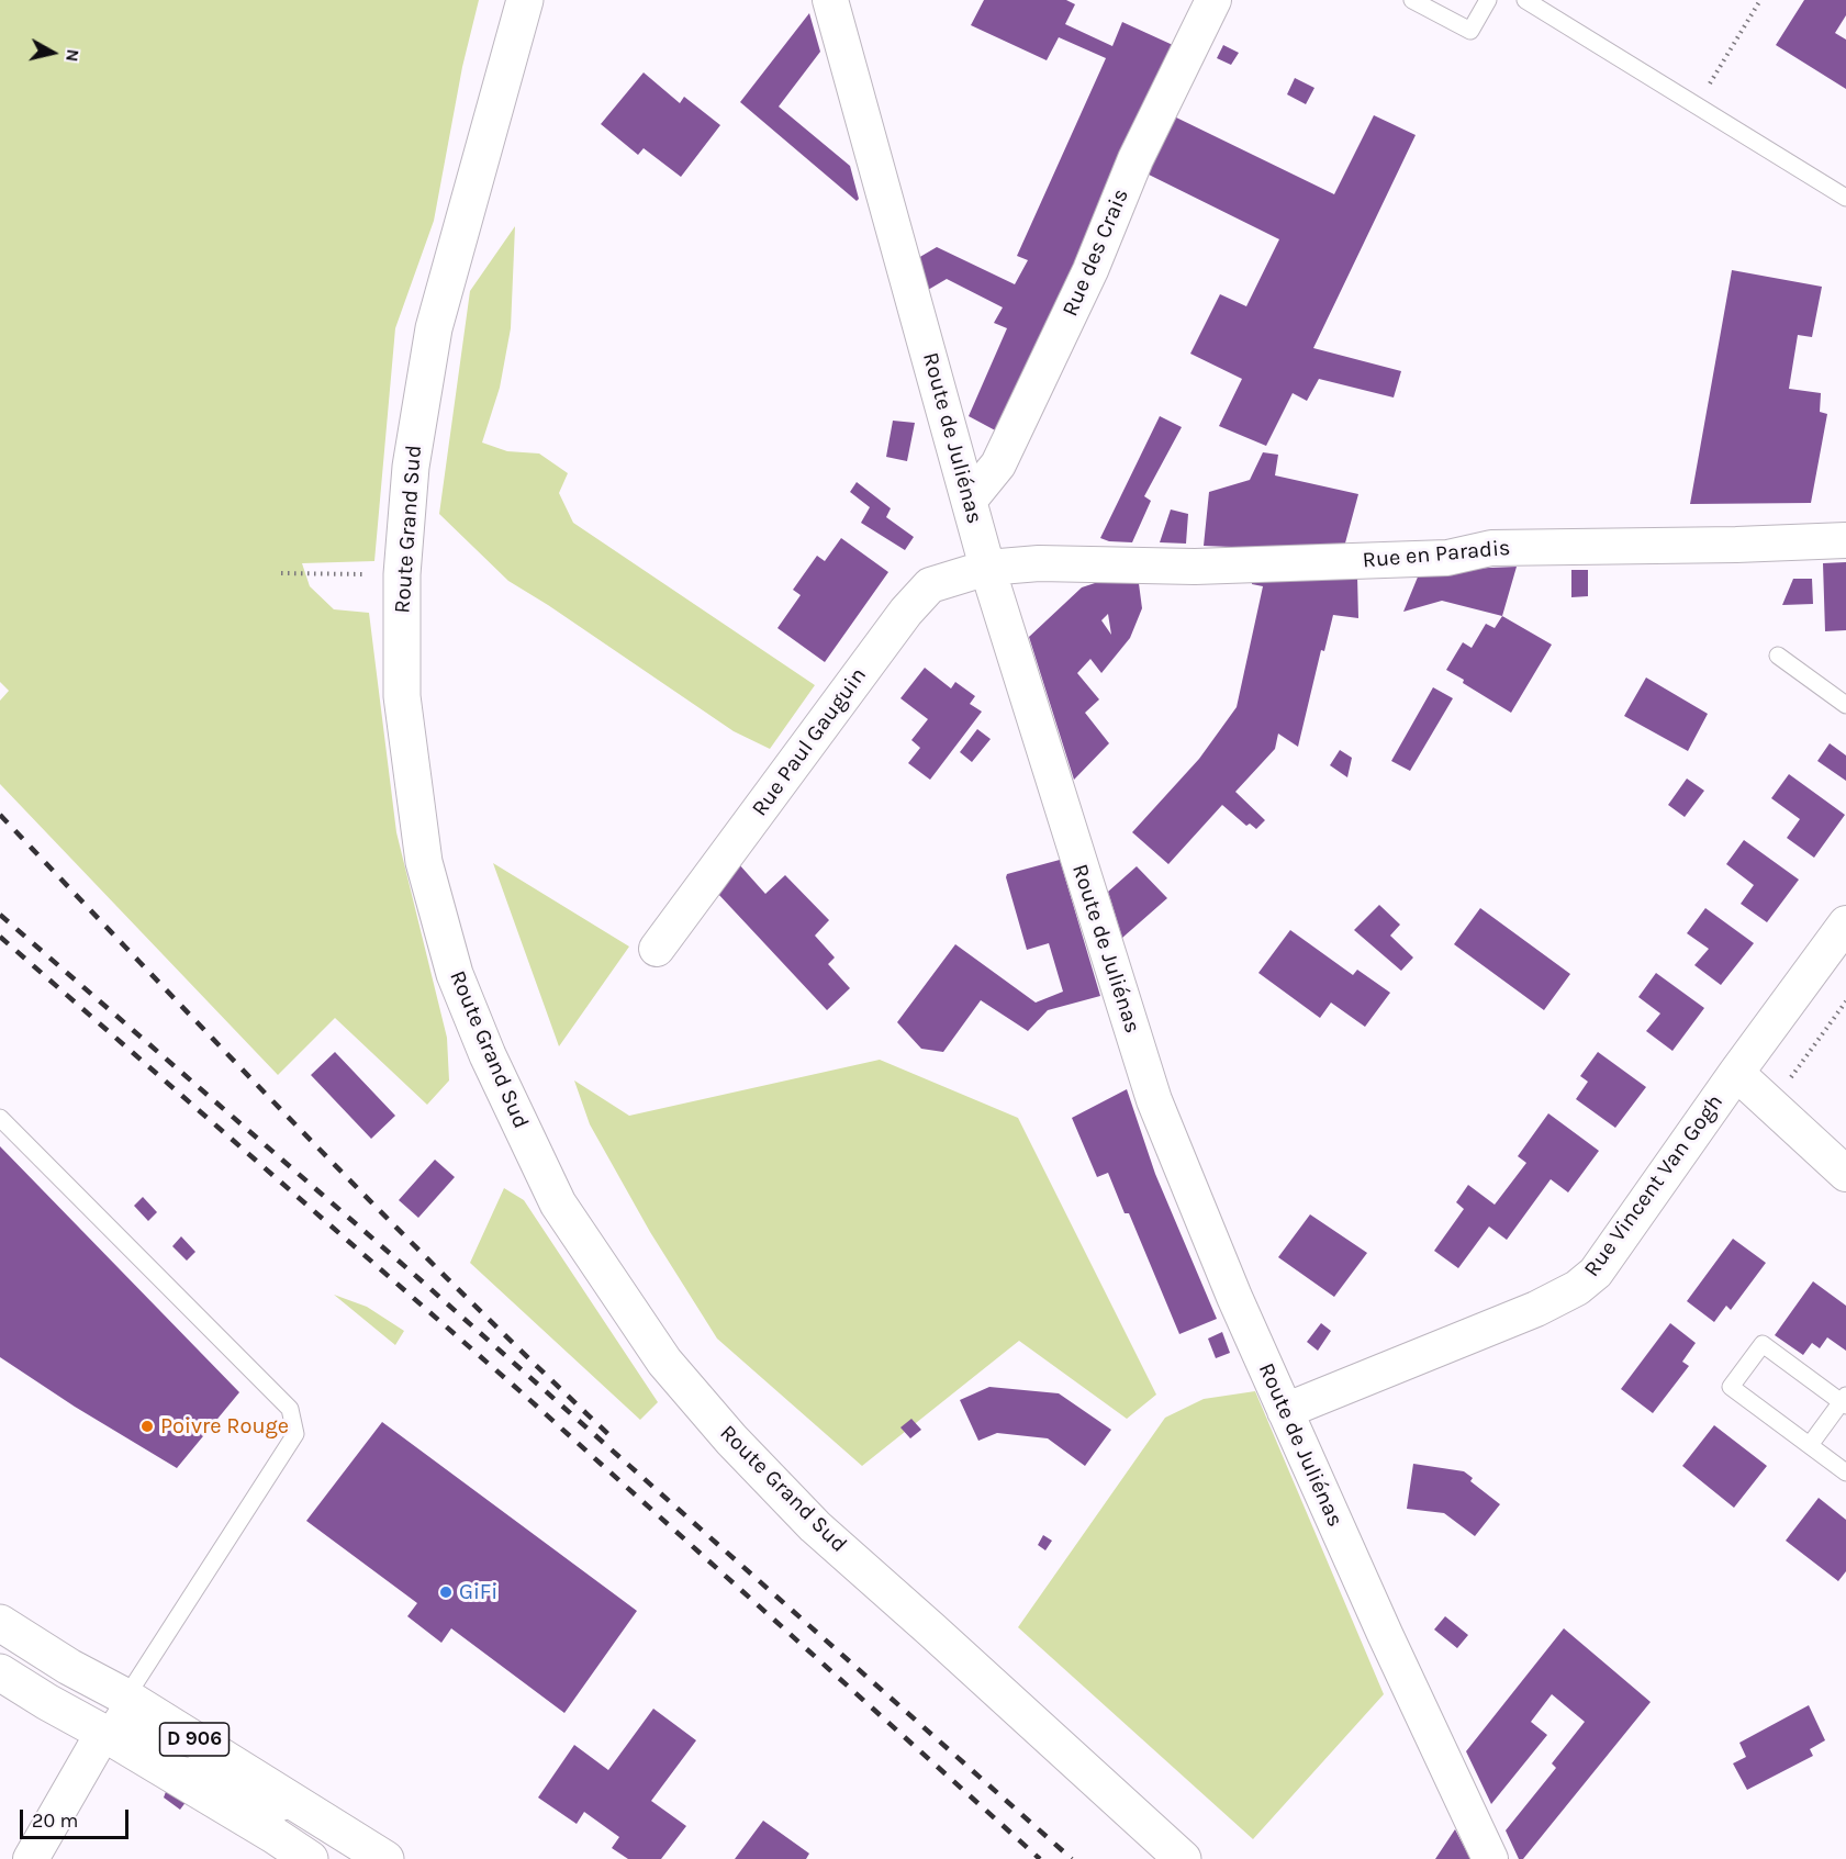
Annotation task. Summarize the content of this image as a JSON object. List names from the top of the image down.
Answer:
{
  "streets": {
    "main road": ["Route Grand Sud", "D 906"],
    "street": [
      "Rue des Crais",
      "Route de Juliénas",
      "Rue en Paradis",
      "Rue Paul Gauguin",
      "Rue Vincent Van Gogh"
    ]
  },
  "crossings": [
    ["Rue des Crais", "Route de Juliénas"],
    ["Route de Juliénas", "Rue en Paradis"],
    ["Route de Juliénas", "Rue Paul Gauguin"],
    ["Route de Juliénas", "Rue Vincent Van Gogh"],
    ["Rue en Paradis", "Rue Paul Gauguin"]
  ],
  "places": ["Poivre Rouge", "GiFi"],
  "scale_bar": "20 m",
  "north": "right"
}
